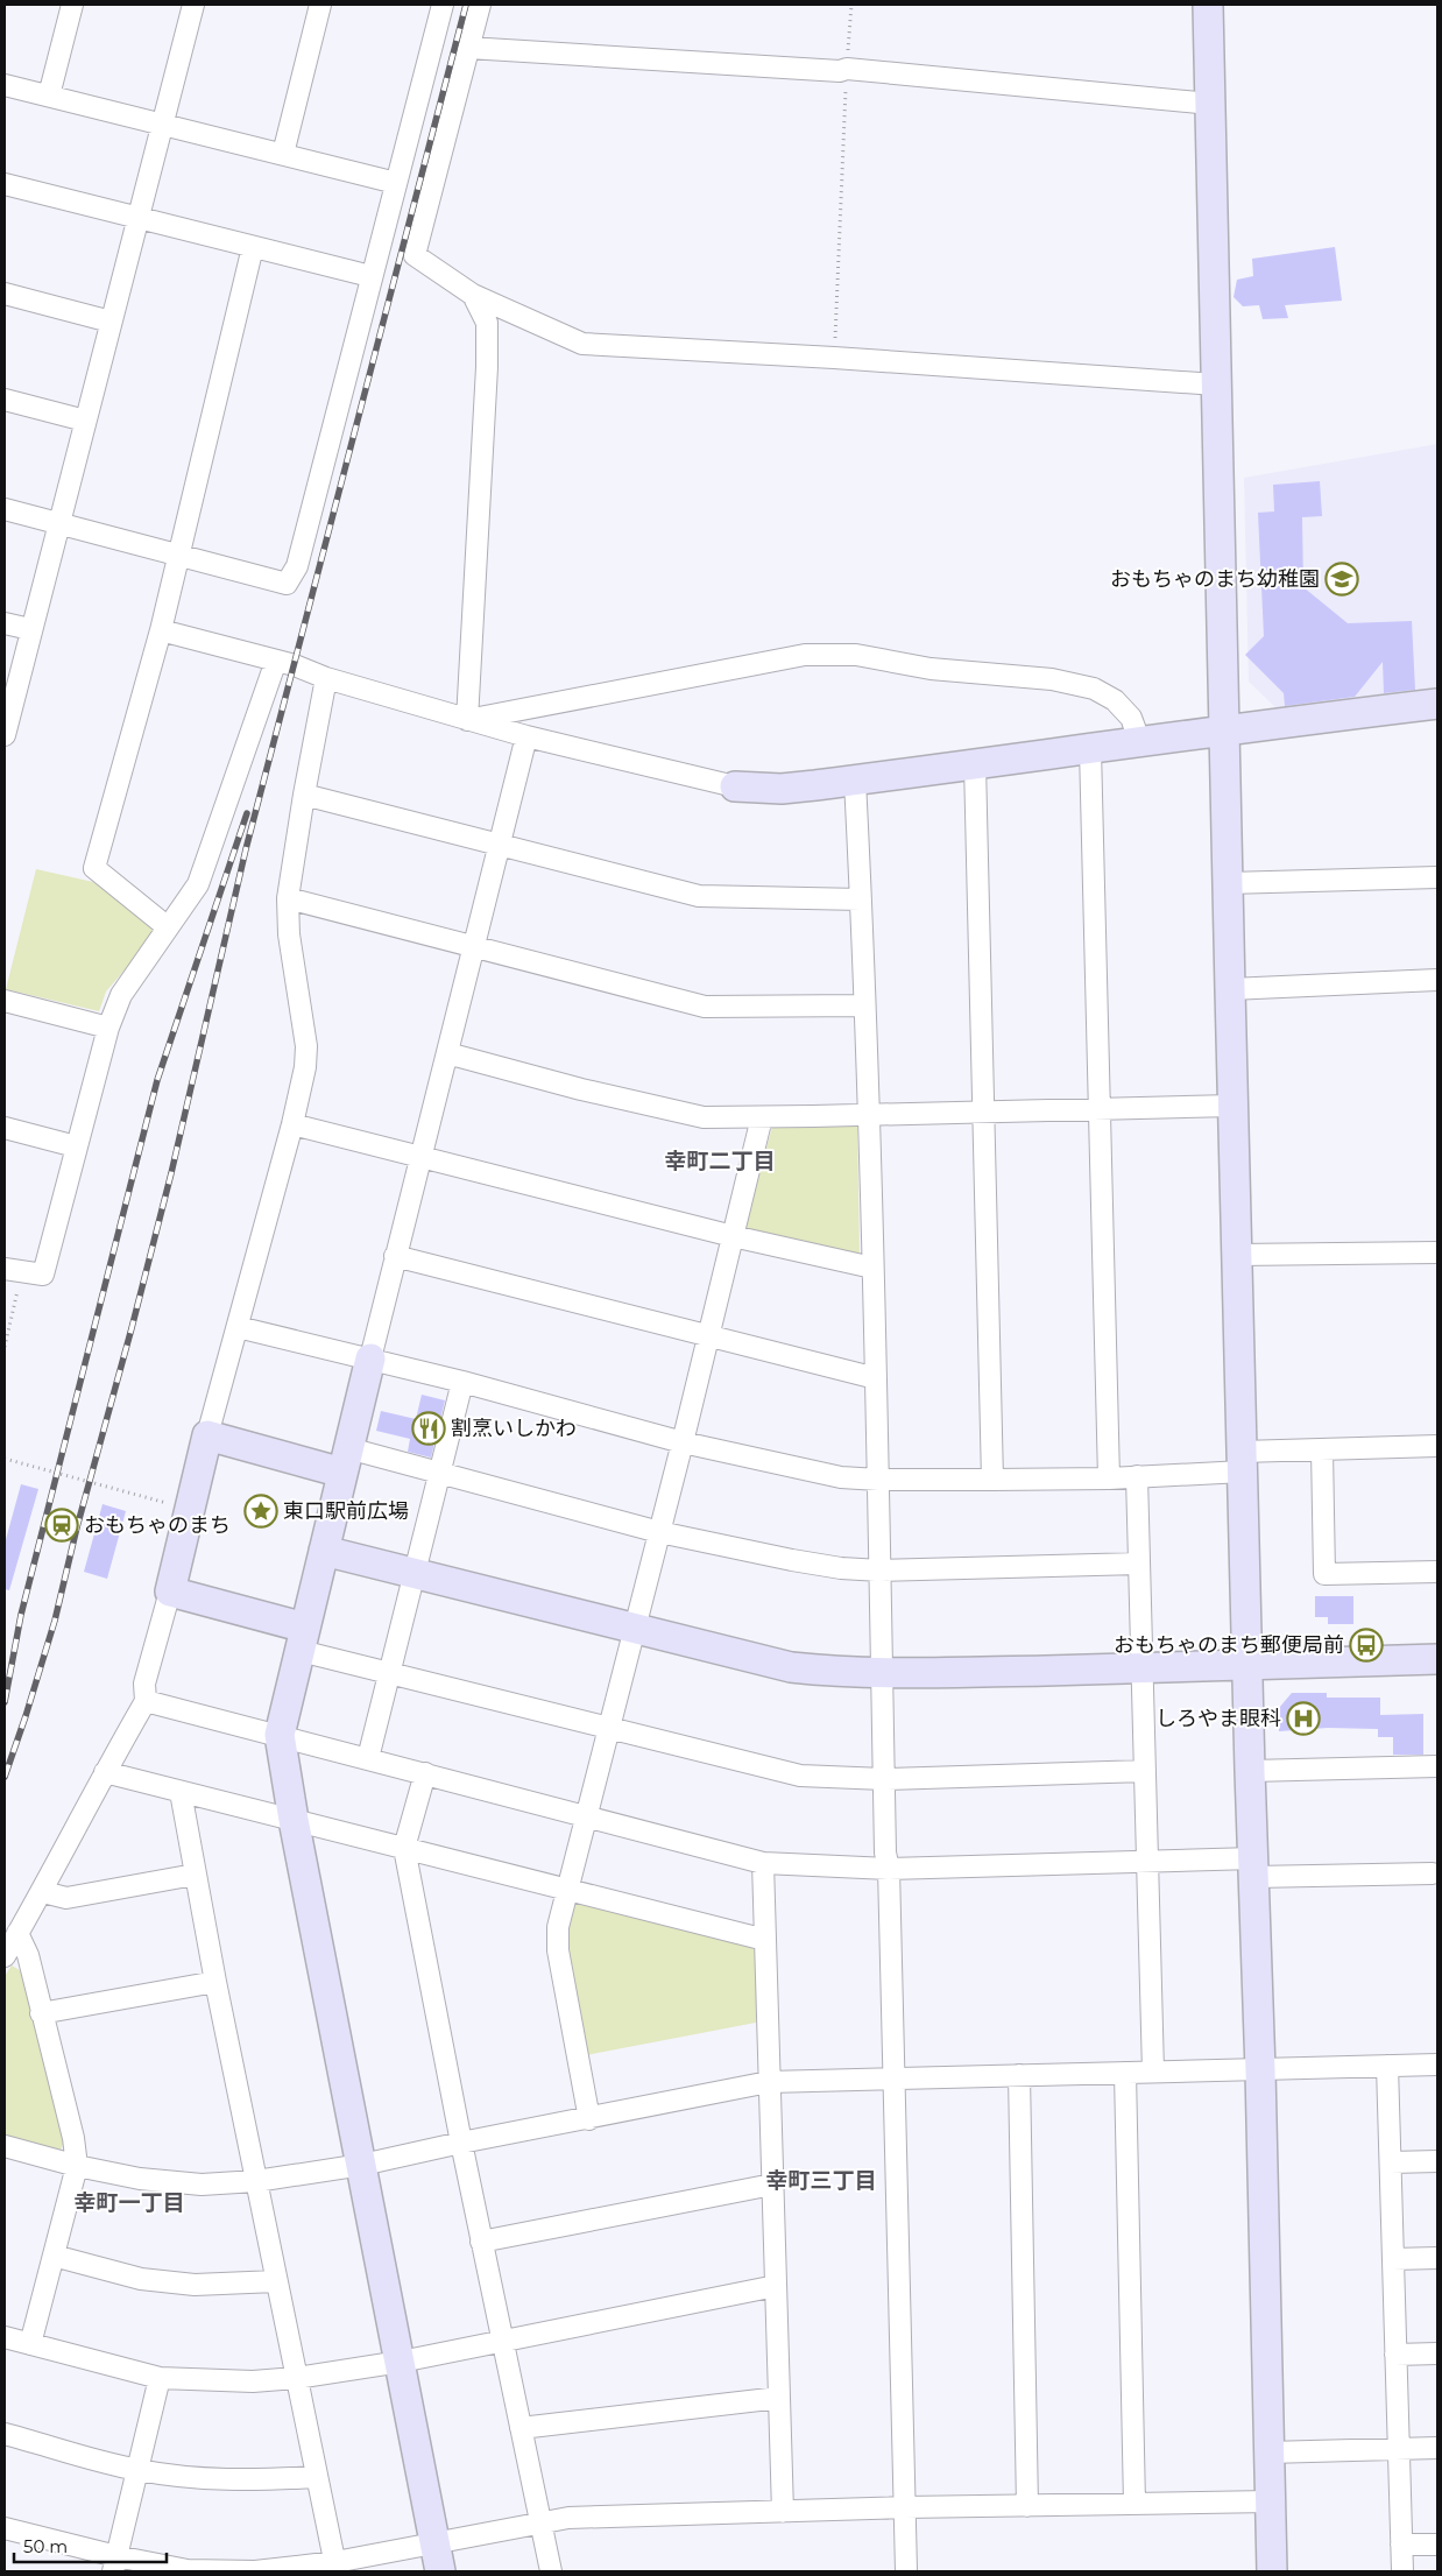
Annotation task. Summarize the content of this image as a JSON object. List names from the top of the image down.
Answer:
{
  "districts": ["幸町二丁目", "幸町三丁目", "幸町一丁目"],
  "places": {
    "school or university": ["おもちゃのまち幼稚園"],
    "restaurant": ["割烹いしかわ"],
    "place": ["東口駅前広場"],
    "station": ["おもちゃのまち"],
    "bus stop": ["おもちゃのまち郵便局前"],
    "hospital": ["しろやま眼科"]
  },
  "scale_bar": "50 m"
}
